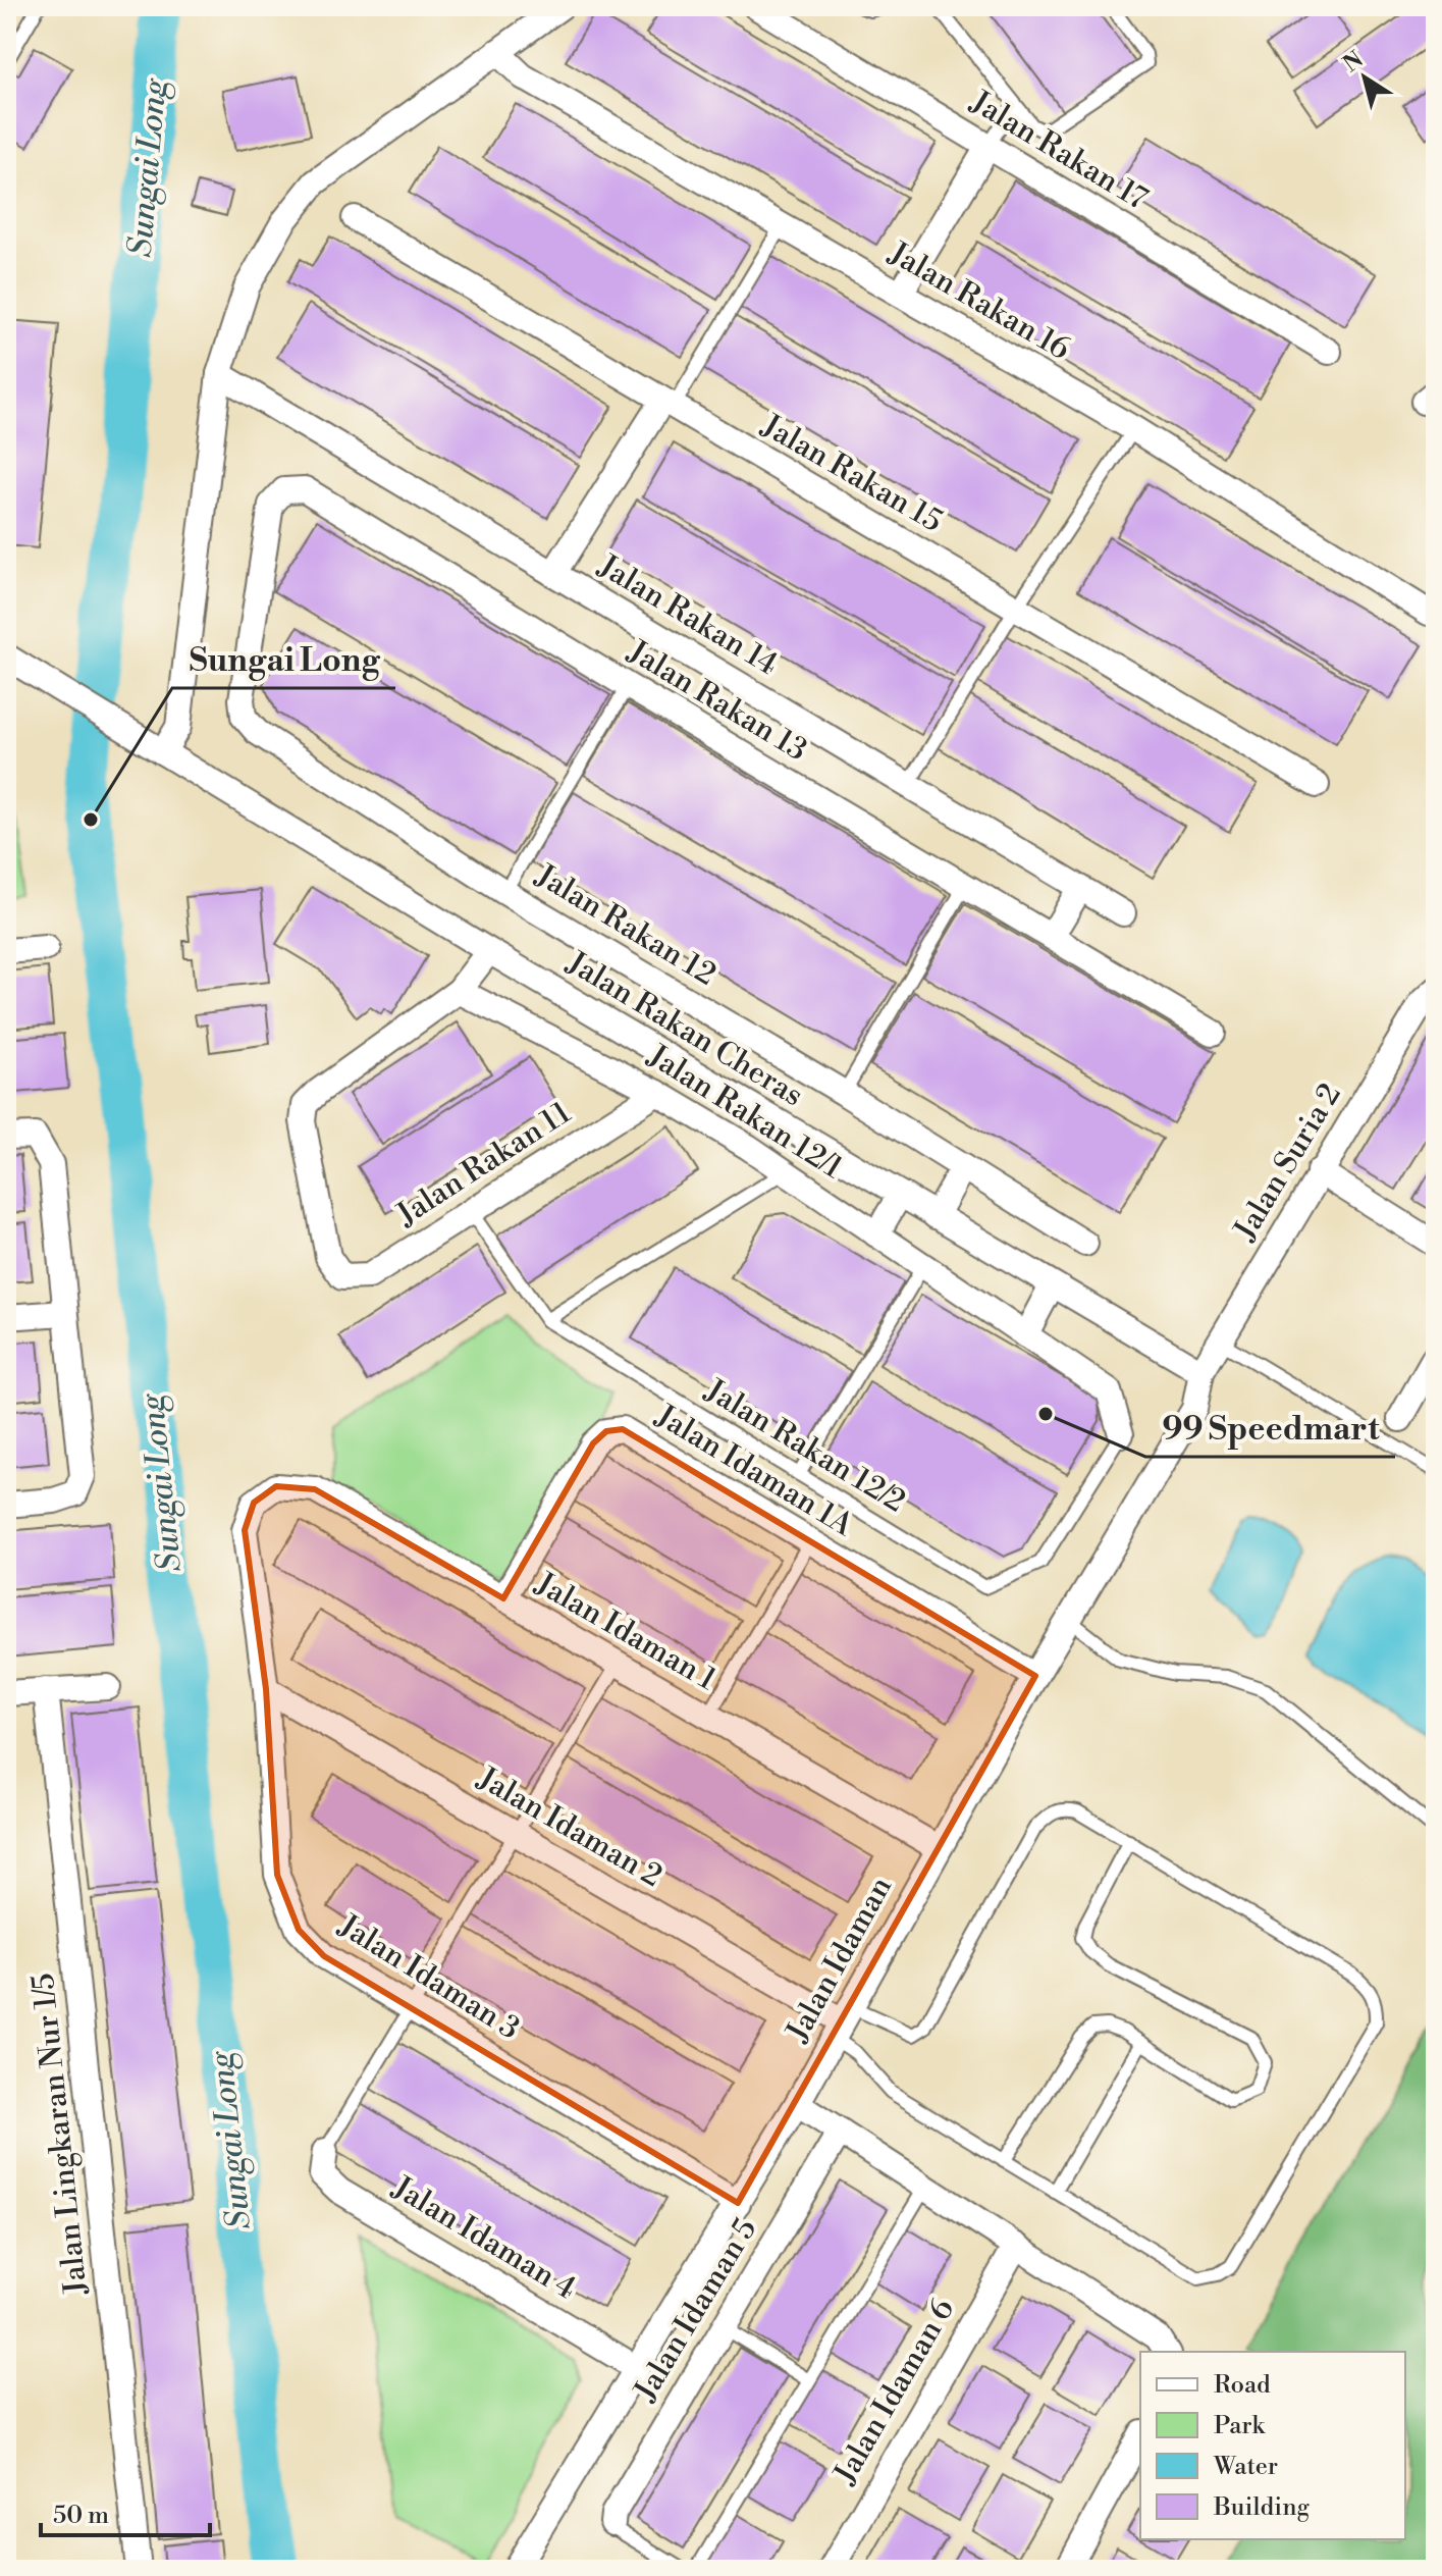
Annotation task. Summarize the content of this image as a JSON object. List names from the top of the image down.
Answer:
{
  "streets": {
    "street": [
      "Jalan Rakan 17",
      "Jalan Rakan 16",
      "Jalan Rakan 15",
      "Jalan Rakan 14",
      "Jalan Rakan 13",
      "Jalan Rakan 12",
      "Jalan Rakan Cheras",
      "Jalan Rakan 12/1",
      "Jalan Suria 2",
      "Jalan Rakan 11",
      "Jalan Idaman 1A",
      "Jalan Idaman 1",
      "Jalan Idaman 2",
      "Jalan Idaman",
      "Jalan Idaman 3",
      "Jalan Lingkaran Nur 1/5",
      "Jalan Idaman 4",
      "Jalan Idaman 5",
      "Jalan Idaman 6"
    ],
    "lane": ["Jalan Rakan 12/2"]
  },
  "crossings": [
    ["Jalan Rakan 13", "Jalan Rakan 12"],
    ["Jalan Rakan Cheras", "Jalan Suria 2"],
    ["Jalan Rakan Cheras", "Jalan Idaman"],
    ["Jalan Rakan 12/1", "Jalan Rakan 11"],
    ["Jalan Rakan 12/1", "Jalan Rakan 12/2"],
    ["Jalan Suria 2", "Jalan Idaman"],
    ["Jalan Idaman 1A", "Jalan Idaman 1"],
    ["Jalan Idaman 1A", "Jalan Idaman"],
    ["Jalan Idaman 1", "Jalan Idaman"],
    ["Jalan Idaman 1", "Jalan Idaman 3"],
    ["Jalan Idaman 2", "Jalan Idaman"],
    ["Jalan Idaman 2", "Jalan Idaman 3"],
    ["Jalan Idaman", "Jalan Idaman 3"],
    ["Jalan Idaman", "Jalan Idaman 4"]
  ],
  "water": ["Sungai Long"],
  "places": ["Sungai Long", "99 Speedmart"],
  "legend": [
    "Road",
    "Park",
    "Water",
    "Building"
  ],
  "scale_bar": "50 m",
  "north": "top left"
}
